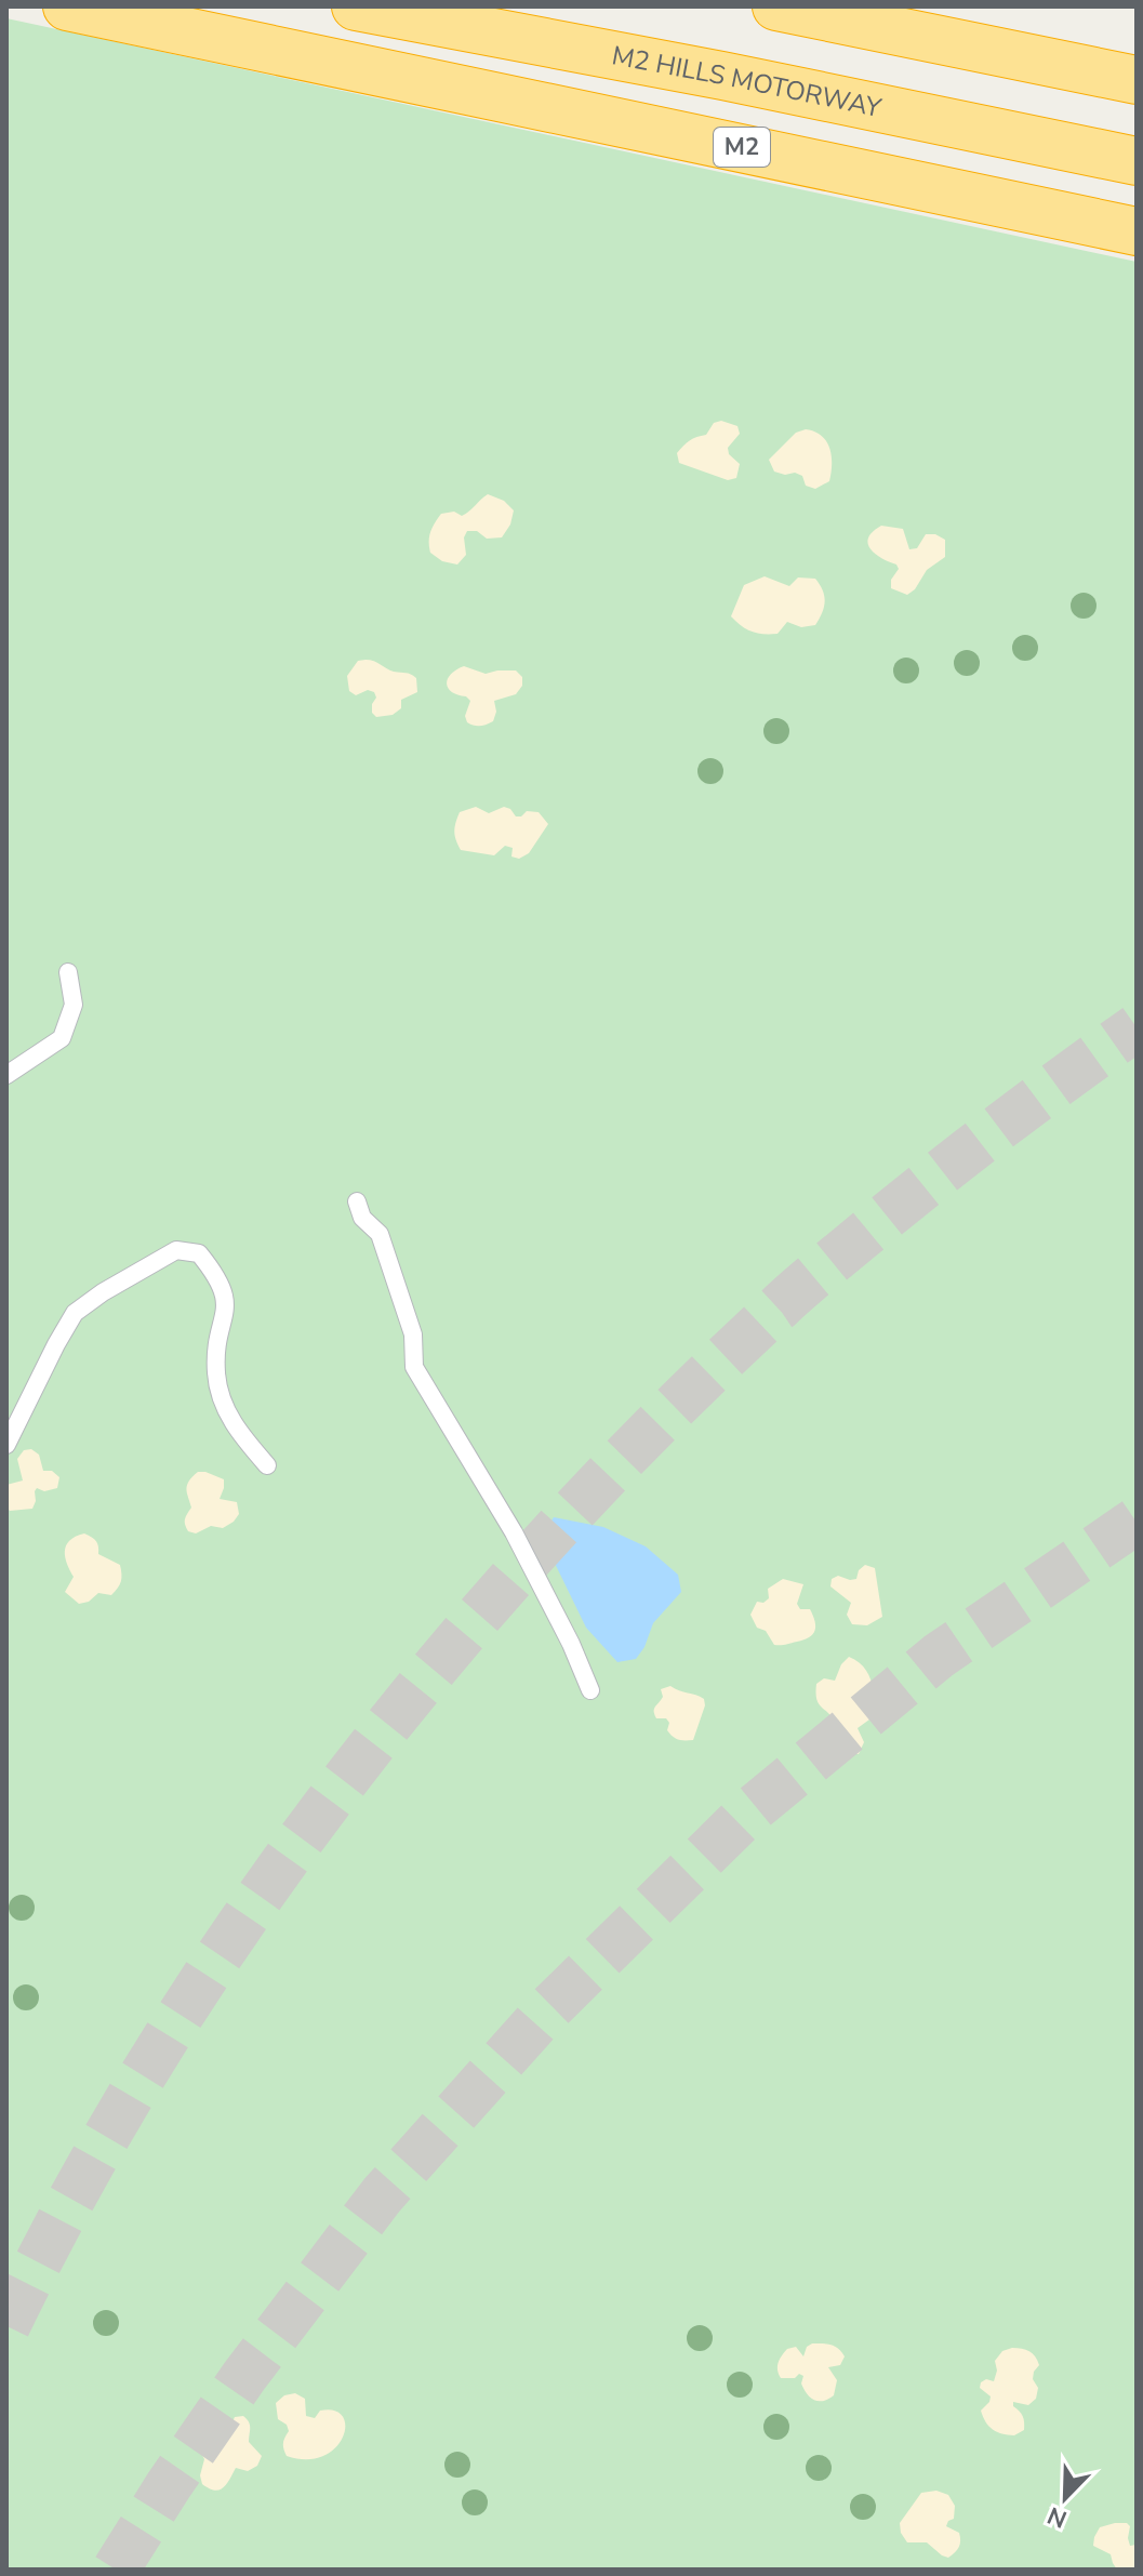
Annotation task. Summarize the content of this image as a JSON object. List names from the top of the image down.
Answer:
{
  "streets": {
    "highway": ["M2 HILLS MOTORWAY", "M2"]
  },
  "north": "bottom left"
}
